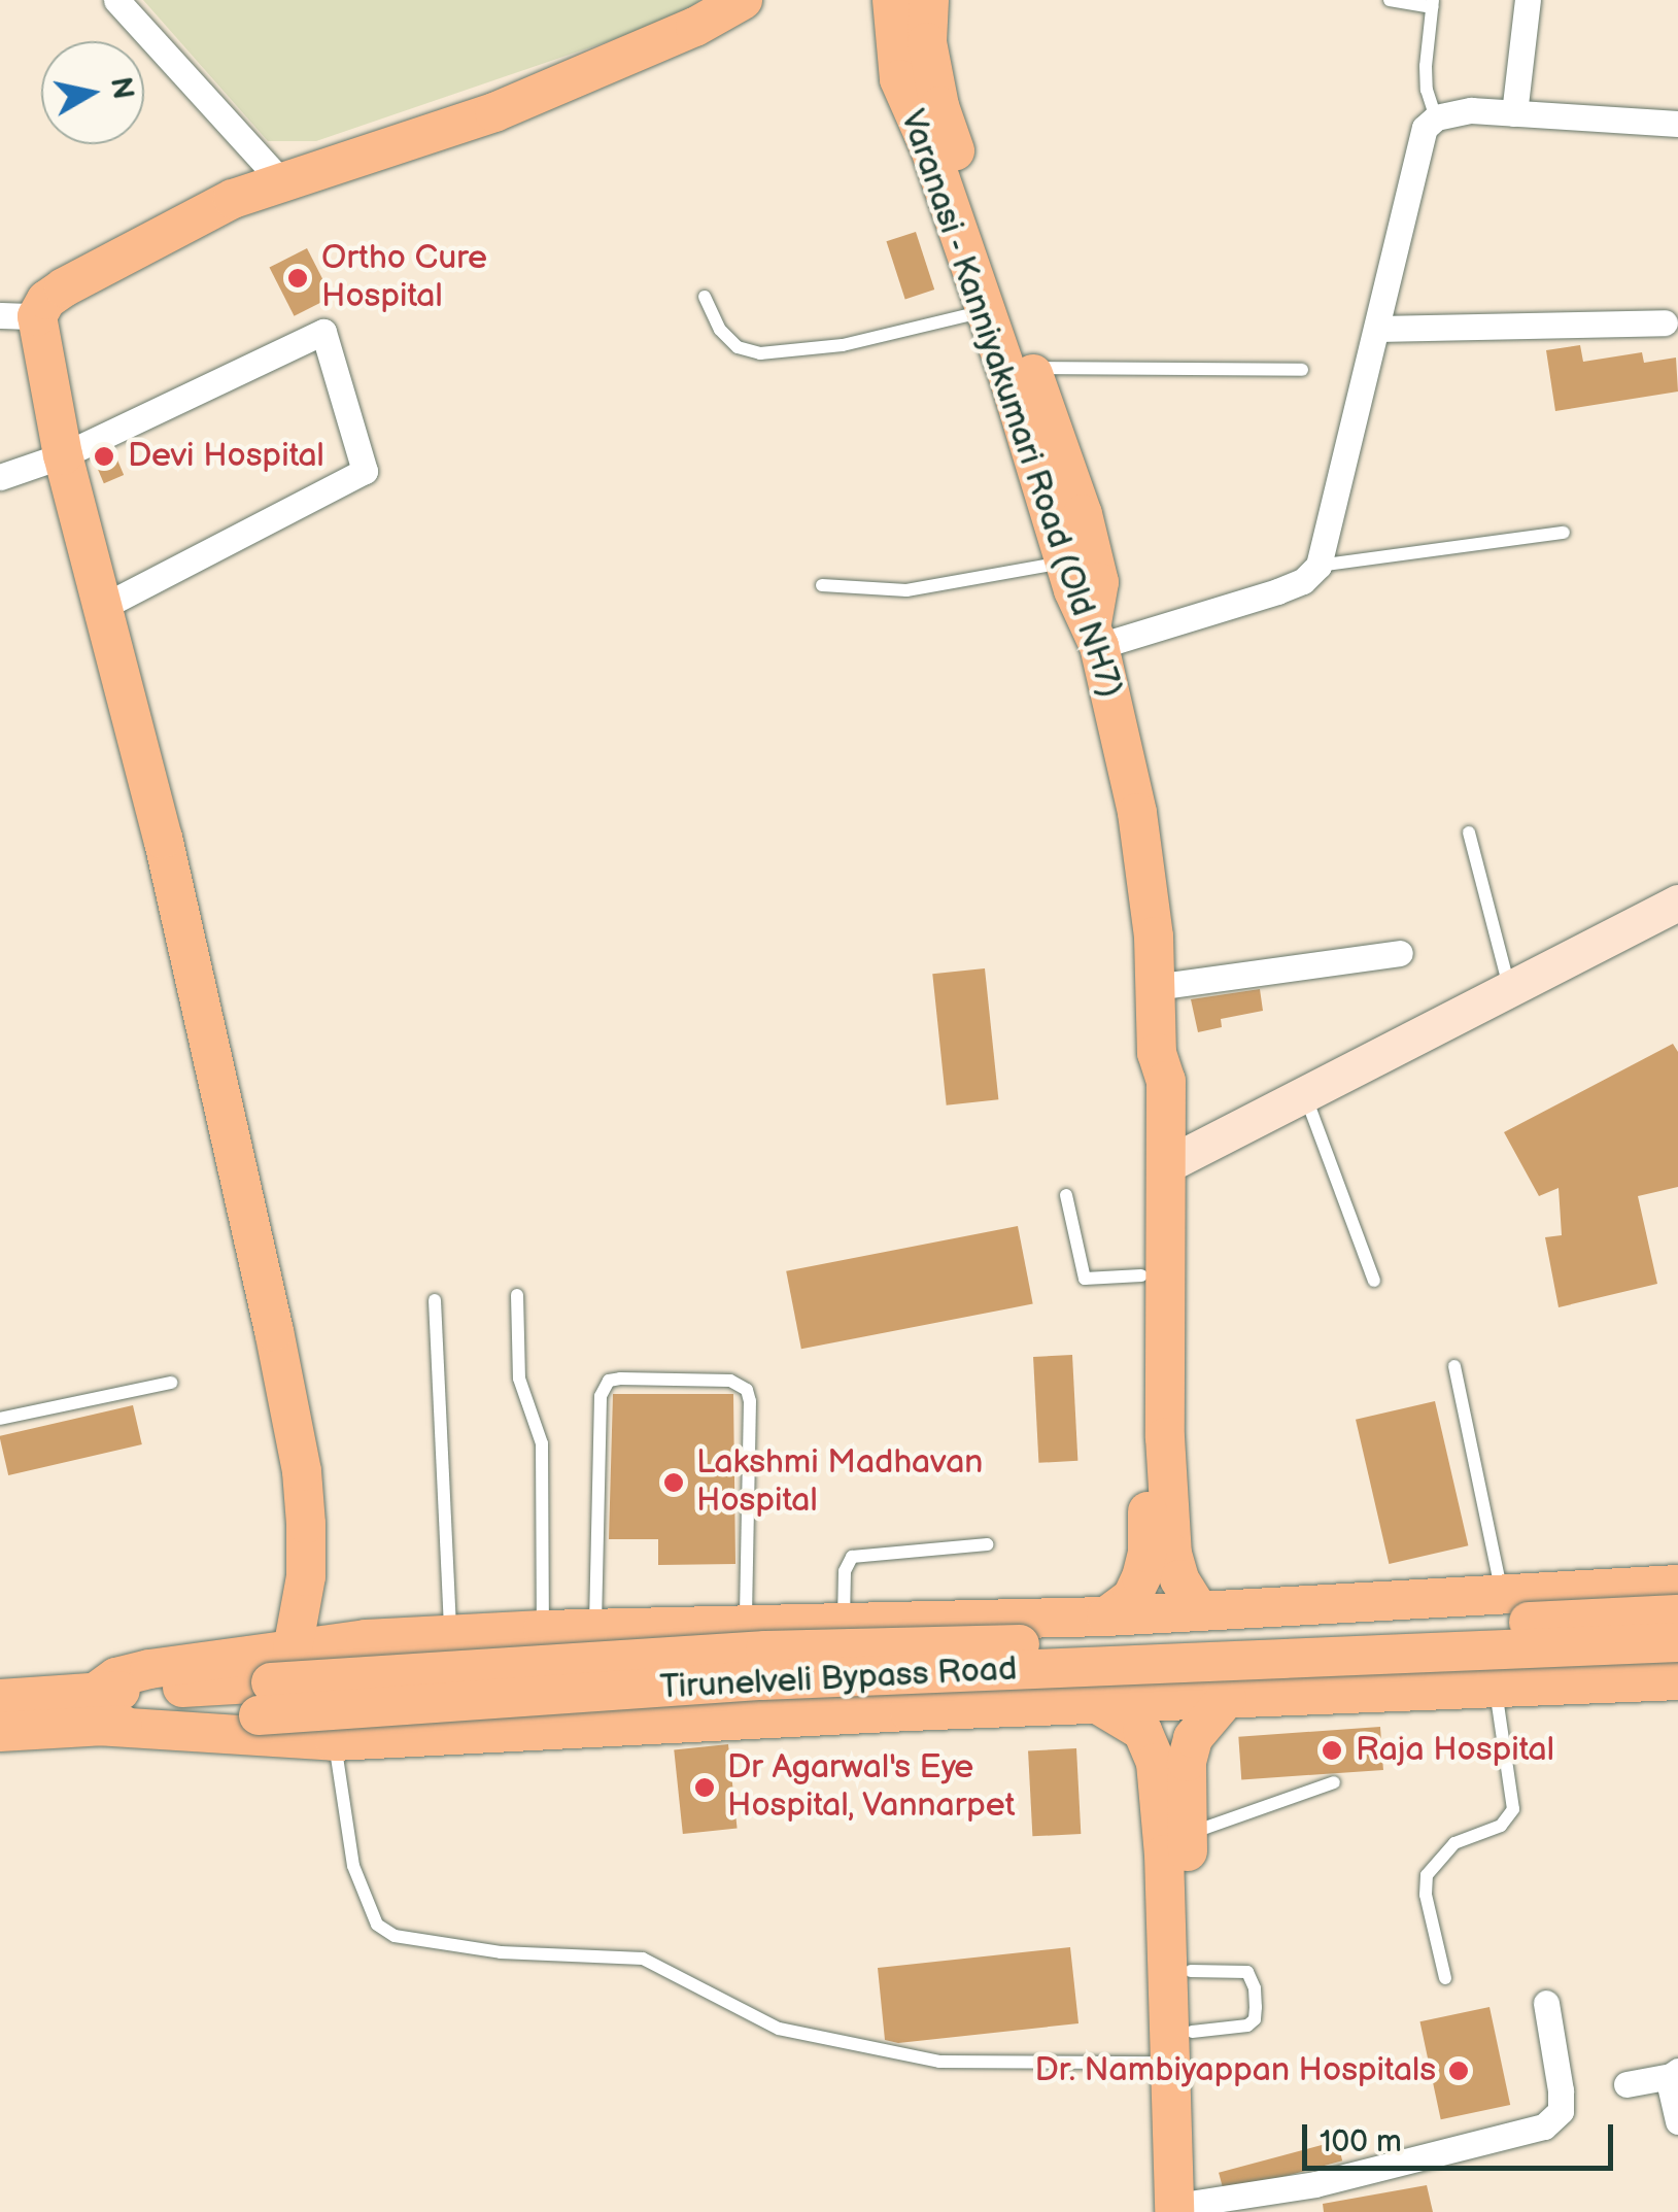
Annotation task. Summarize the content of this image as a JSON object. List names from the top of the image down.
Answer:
{
  "streets": {
    "main road": ["Varanasi - Kanniyakumari Road (Old NH7)", "Tirunelveli Bypass Road"]
  },
  "places": [
    "Ortho Cure Hospital",
    "Devi Hospital",
    "Lakshmi Madhavan Hospital",
    "Raja Hospital",
    "Dr Agarwal's Eye Hospital, Vannarpet",
    "Dr. Nambiyappan Hospitals"
  ],
  "scale_bar": "100 m",
  "north": "right"
}
